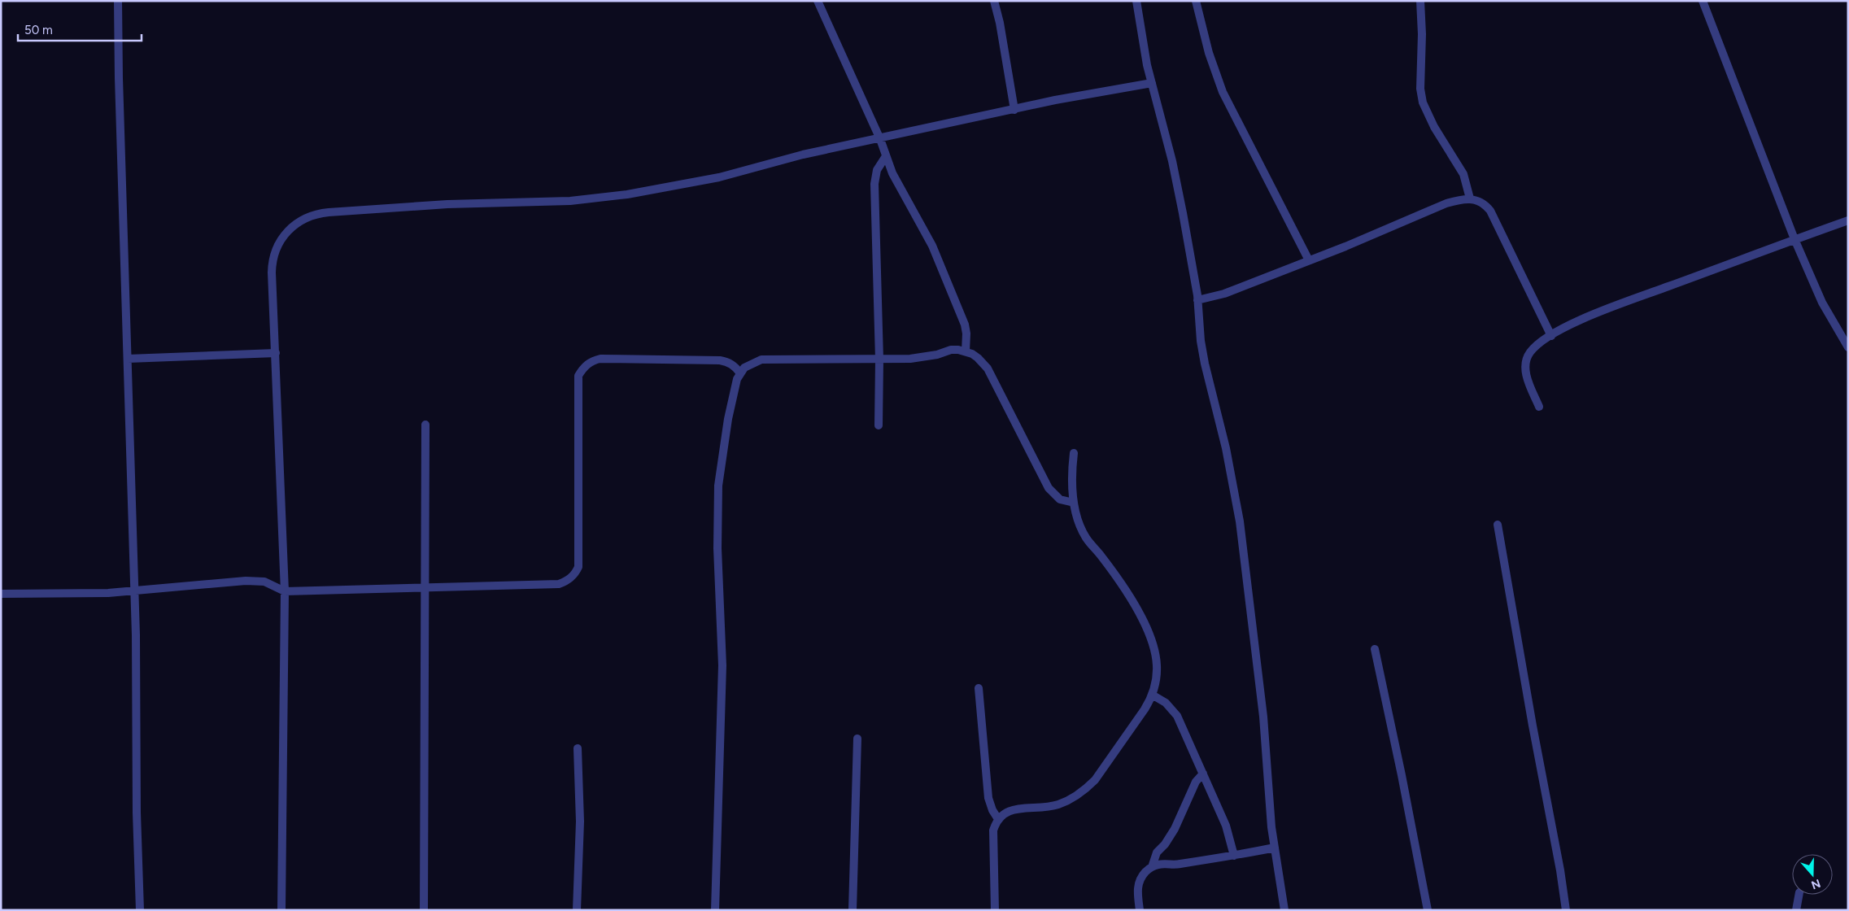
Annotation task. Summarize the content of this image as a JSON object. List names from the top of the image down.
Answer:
{
  "scale_bar": "50 m",
  "north": "bottom"
}
